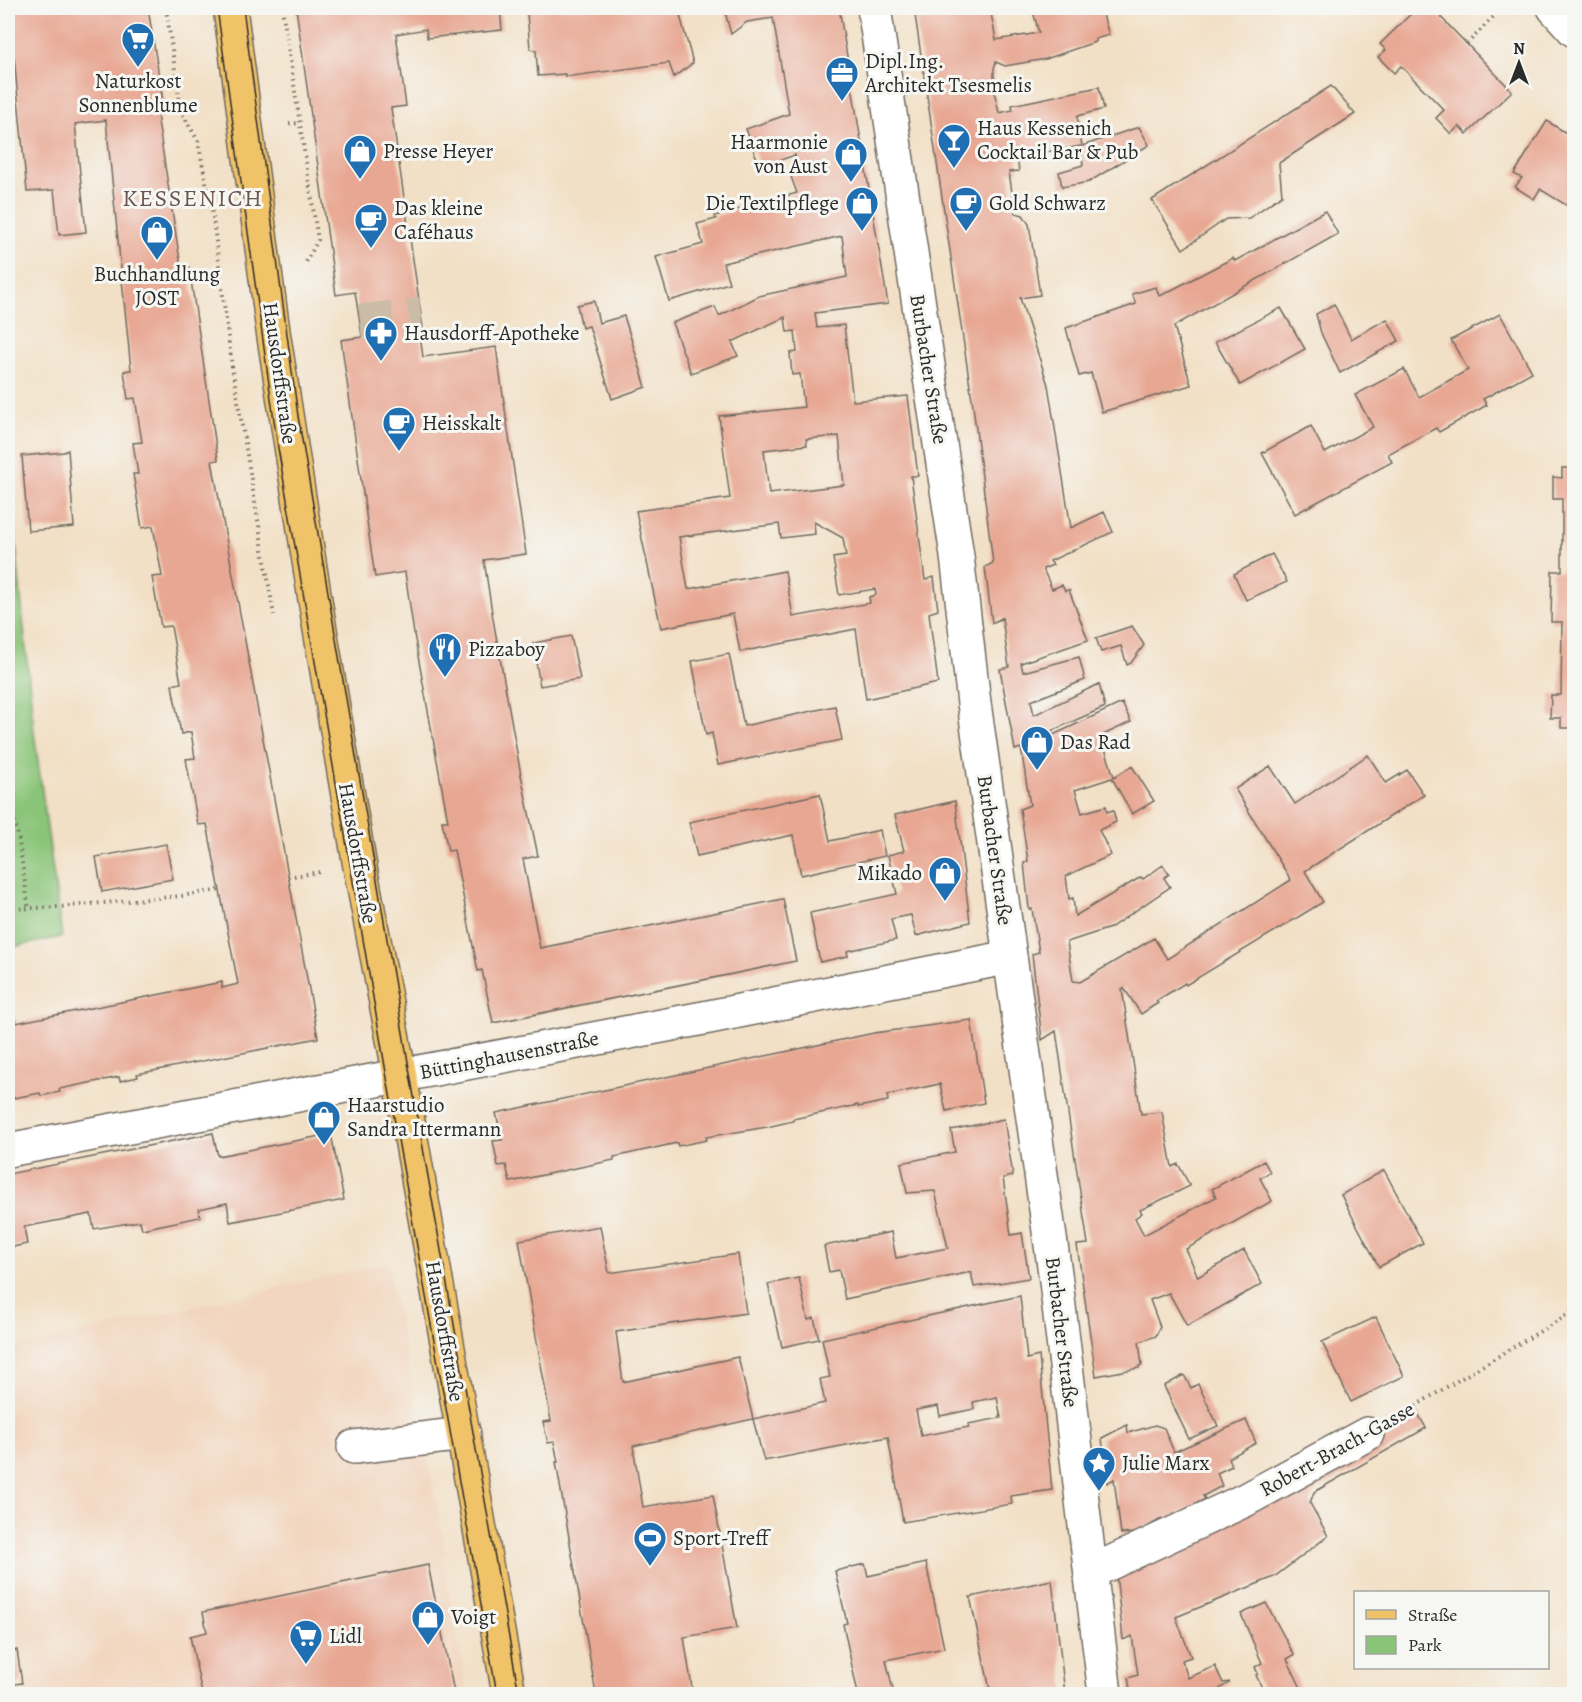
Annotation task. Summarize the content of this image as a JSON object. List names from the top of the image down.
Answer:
{
  "streets": {
    "main road": ["Hausdorffstraße"],
    "street": ["Burbacher Straße", "Büttinghausenstraße", "Robert-Brach-Gasse"]
  },
  "crossings": [
    ["Burbacher Straße", "Büttinghausenstraße"],
    ["Burbacher Straße", "Robert-Brach-Gasse"],
    ["Hausdorffstraße", "Büttinghausenstraße"]
  ],
  "districts": ["KESSENICH"],
  "places": {
    "supermarket": ["Naturkost Sonnenblume", "Lidl"],
    "office": ["Dipl.Ing. Architekt Tsesmelis"],
    "bar": ["Haus Kessenich Cocktail Bar & Pub"],
    "shop": [
      "Presse Heyer",
      "Haarmonie von Aust",
      "Die Textilpflege",
      "Buchhandlung JOST",
      "Das Rad",
      "Mikado",
      "Haarstudio Sandra Ittermann",
      "Voigt"
    ],
    "cafe": ["Gold Schwarz", "Das kleine Caféhaus", "Heisskalt"],
    "pharmacy": ["Hausdorff-Apotheke"],
    "restaurant": ["Pizzaboy"],
    "place": ["Julie Marx"],
    "sports": ["Sport-Treff"]
  },
  "legend": ["Straße", "Park"],
  "north": "top"
}
